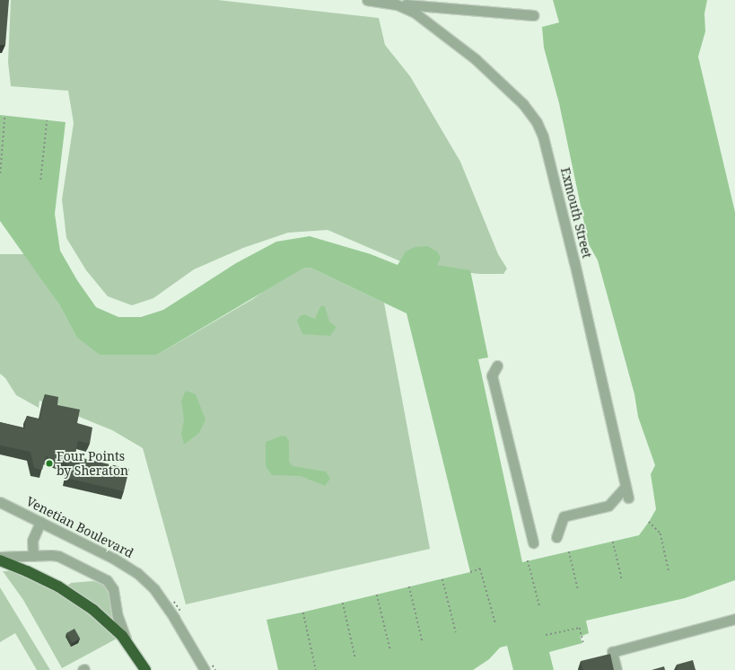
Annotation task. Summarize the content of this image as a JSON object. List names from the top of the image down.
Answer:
{
  "streets": {
    "street": ["Exmouth Street", "Venetian Boulevard"]
  },
  "places": ["Four Points by Sheraton"]
}
